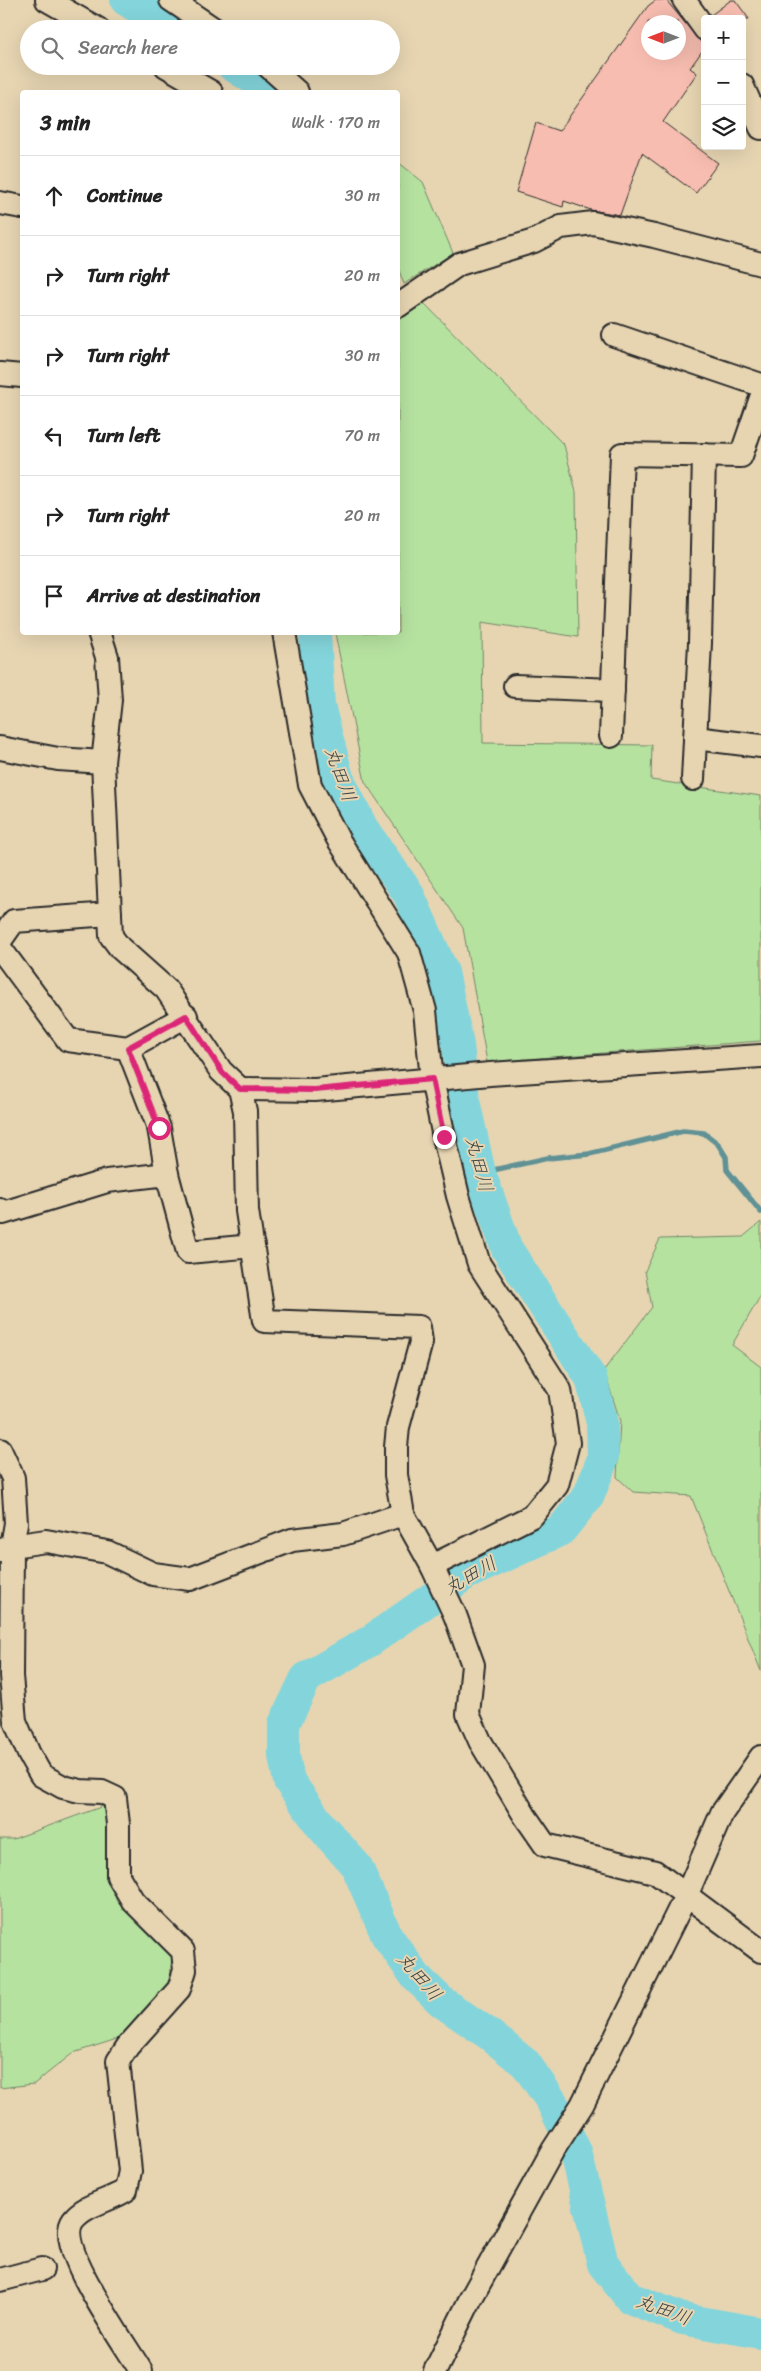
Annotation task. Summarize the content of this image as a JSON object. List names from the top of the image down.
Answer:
{
  "water": ["丸田川"],
  "north": "left",
  "page": {
    "map_buttons": ["+", "−"],
    "search": "Search here",
    "heading": ["3 min", "Walk · 170 m"],
    "list": [
      ["Continue", "30 m"],
      ["Turn right", "20 m"],
      ["Turn right", "30 m"],
      ["Turn left", "70 m"],
      ["Turn right", "20 m"],
      "Arrive at destination"
    ]
  }
}
